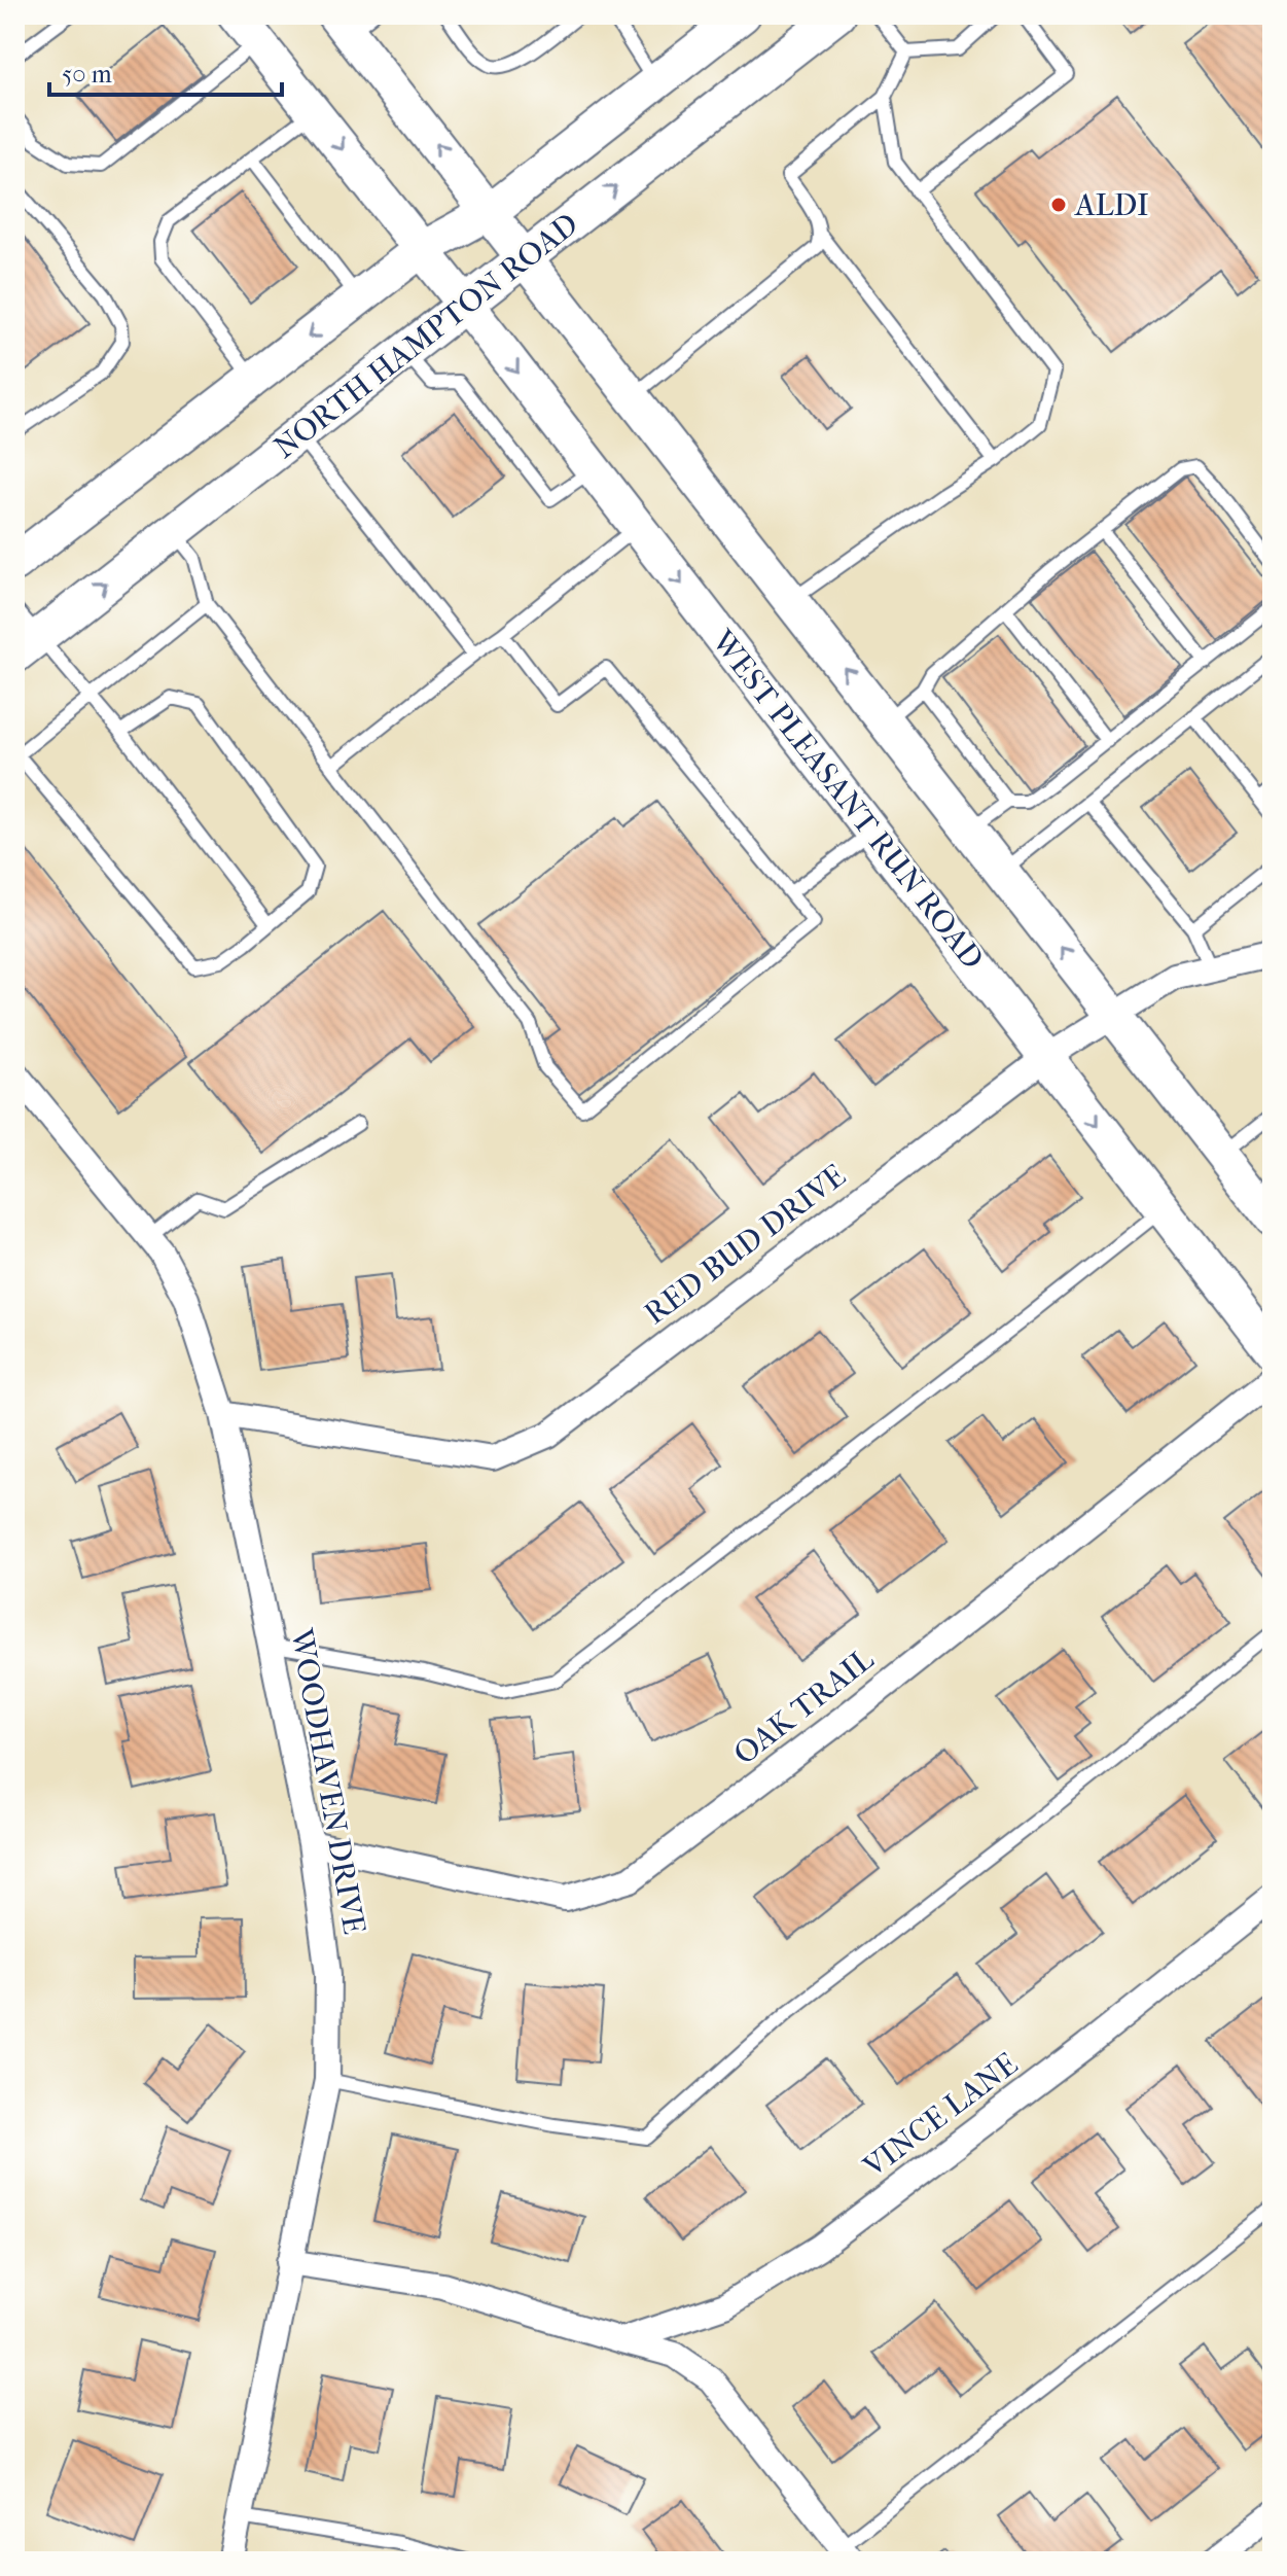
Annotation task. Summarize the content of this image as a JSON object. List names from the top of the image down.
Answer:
{
  "streets": {
    "main road": ["NORTH HAMPTON ROAD", "WEST PLEASANT RUN ROAD"],
    "street": [
      "RED BUD DRIVE",
      "OAK TRAIL",
      "WOODHAVEN DRIVE",
      "VINCE LANE"
    ]
  },
  "crossings": [
    ["NORTH HAMPTON ROAD", "WEST PLEASANT RUN ROAD"],
    ["WEST PLEASANT RUN ROAD", "RED BUD DRIVE"],
    ["RED BUD DRIVE", "WOODHAVEN DRIVE"],
    ["OAK TRAIL", "WOODHAVEN DRIVE"]
  ],
  "places": ["ALDI"],
  "scale_bar": "50 m"
}
